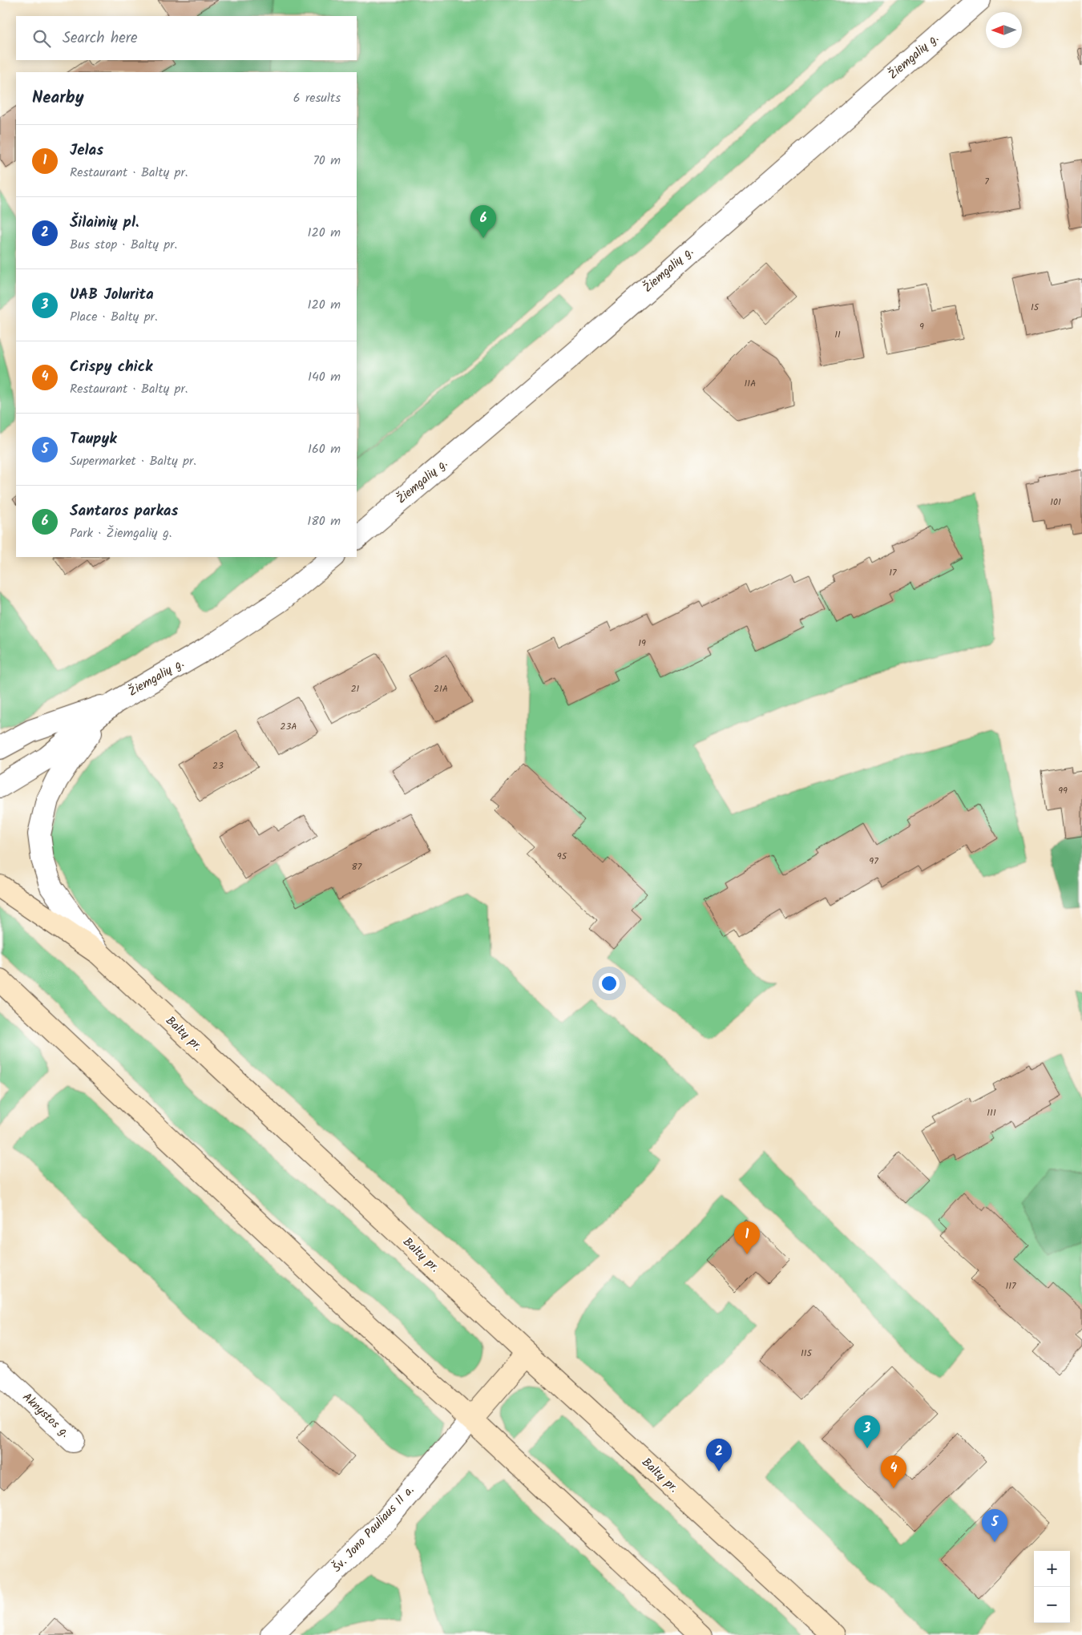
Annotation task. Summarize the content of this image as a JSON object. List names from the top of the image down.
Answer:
{
  "streets": {
    "main road": ["Baltų pr."],
    "street": ["Žiemgalių g.", "Aknystos g.", "Šv. Jono Pauliaus II a."]
  },
  "house_numbers": [
    "7",
    "15",
    "9",
    "11",
    "11A",
    "101",
    "17",
    "19",
    "21",
    "21A",
    "23A",
    "23",
    "99",
    "95",
    "97",
    "87",
    "111",
    "117",
    "115"
  ],
  "north": "left",
  "page": {
    "search": "Search here",
    "heading": ["Nearby", "6 results"],
    "list": [
      {
        "mark": "1",
        "name": "Jelas",
        "note": "Restaurant · Baltų pr.",
        "value": "70 m"
      },
      {
        "mark": "2",
        "name": "Šilainių pl.",
        "note": "Bus stop · Baltų pr.",
        "value": "120 m"
      },
      {
        "mark": "3",
        "name": "UAB Jolurita",
        "note": "Place · Baltų pr.",
        "value": "120 m"
      },
      {
        "mark": "4",
        "name": "Crispy chick",
        "note": "Restaurant · Baltų pr.",
        "value": "140 m"
      },
      {
        "mark": "5",
        "name": "Taupyk",
        "note": "Supermarket · Baltų pr.",
        "value": "160 m"
      },
      {
        "mark": "6",
        "name": "Santaros parkas",
        "note": "Park · Žiemgalių g.",
        "value": "180 m"
      }
    ],
    "pins": [
      "6",
      "1",
      "3",
      "2",
      "4",
      "5"
    ],
    "map_buttons": ["+", "−"]
  }
}
